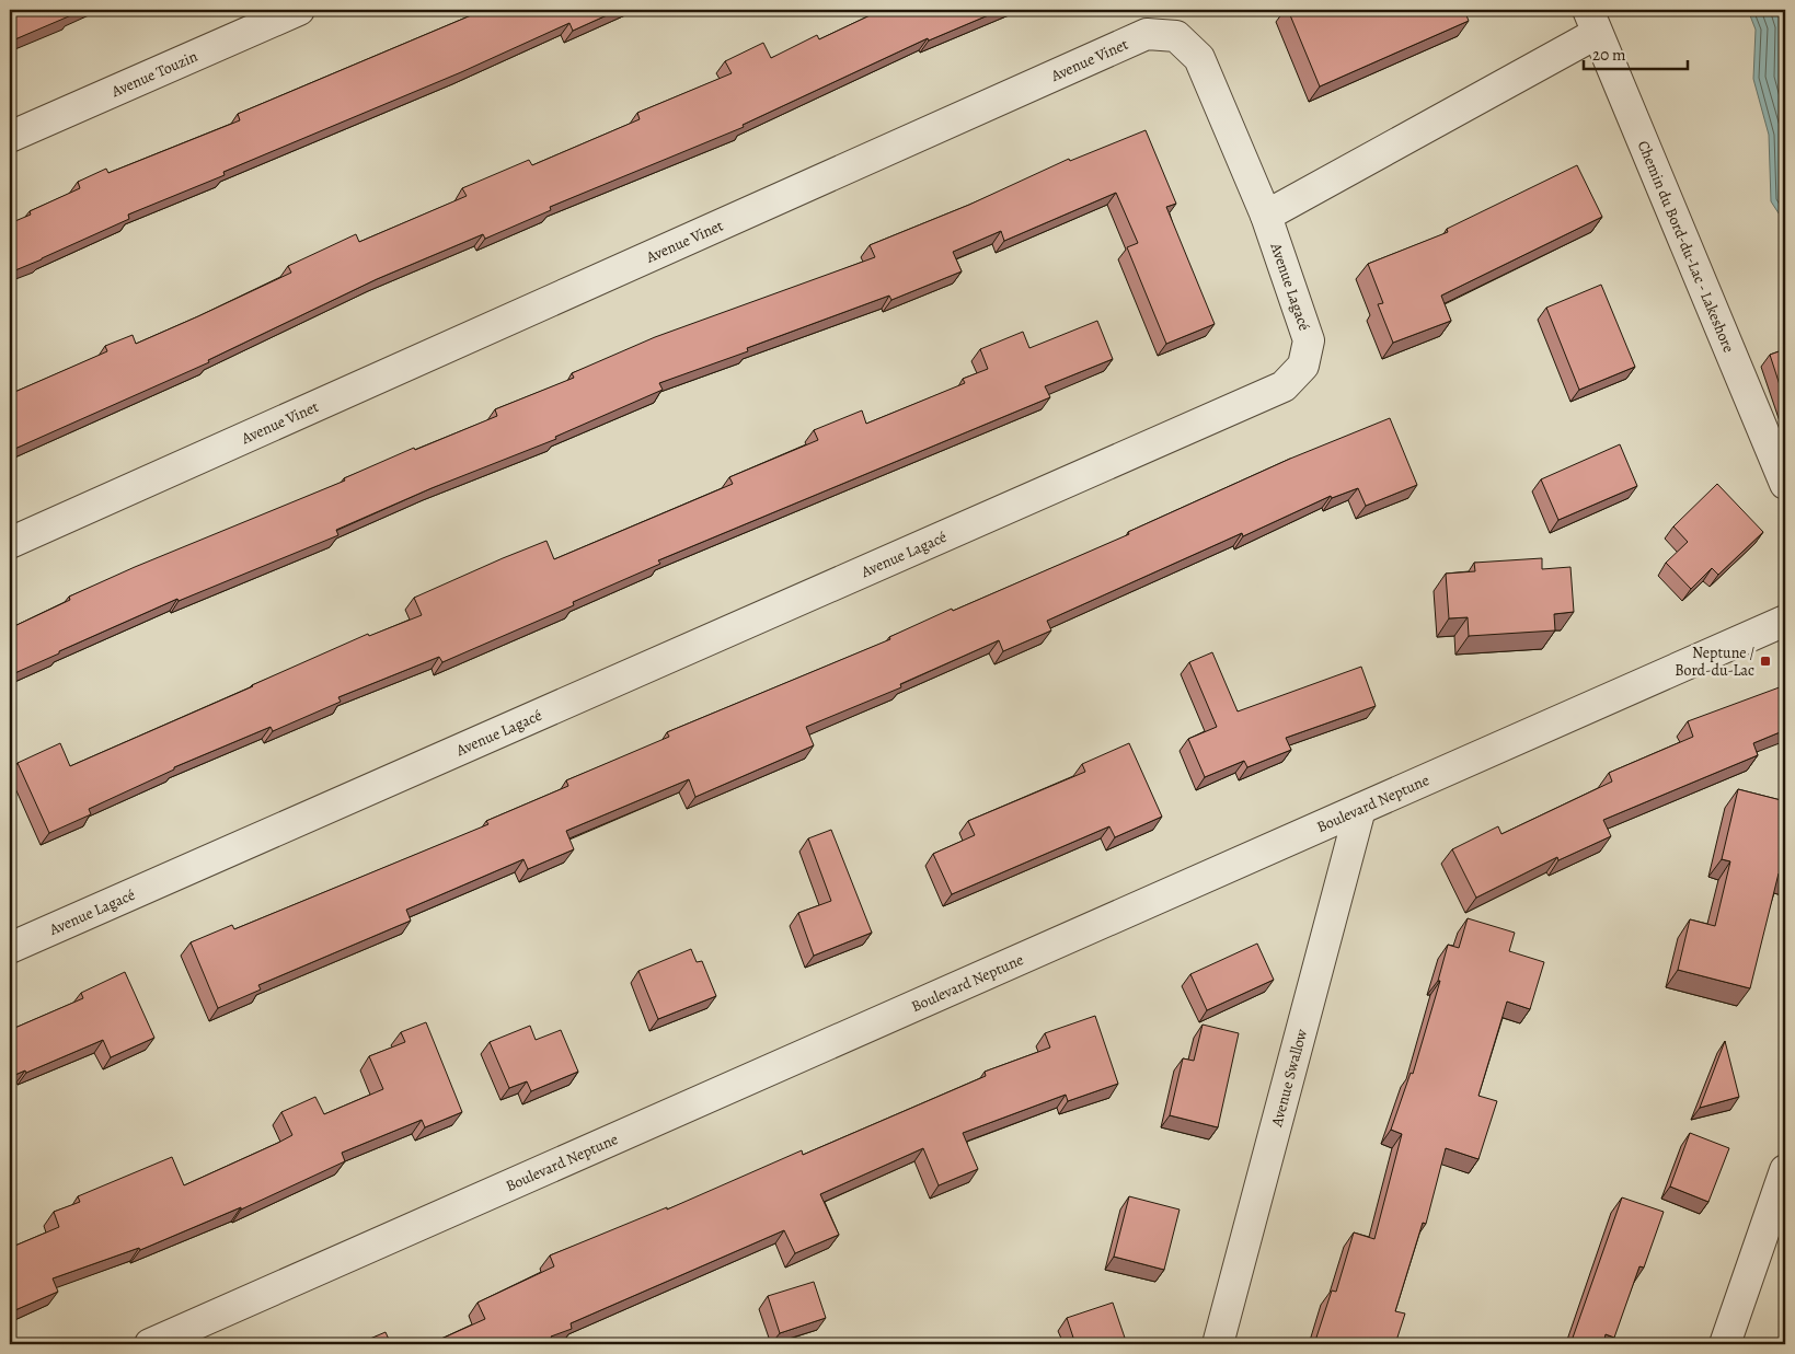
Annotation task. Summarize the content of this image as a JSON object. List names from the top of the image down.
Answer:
{
  "streets": {
    "street": [
      "Avenue Vinet",
      "Avenue Touzin",
      "Chemin du Bord-du-Lac - Lakeshore",
      "Avenue Lagacé",
      "Boulevard Neptune",
      "Avenue Swallow"
    ]
  },
  "crossings": [
    ["Avenue Vinet", "Avenue Lagacé"],
    ["Boulevard Neptune", "Avenue Swallow"]
  ],
  "places": {
    "transit": ["Neptune / Bord-du-Lac"]
  },
  "scale_bar": "20 m"
}
